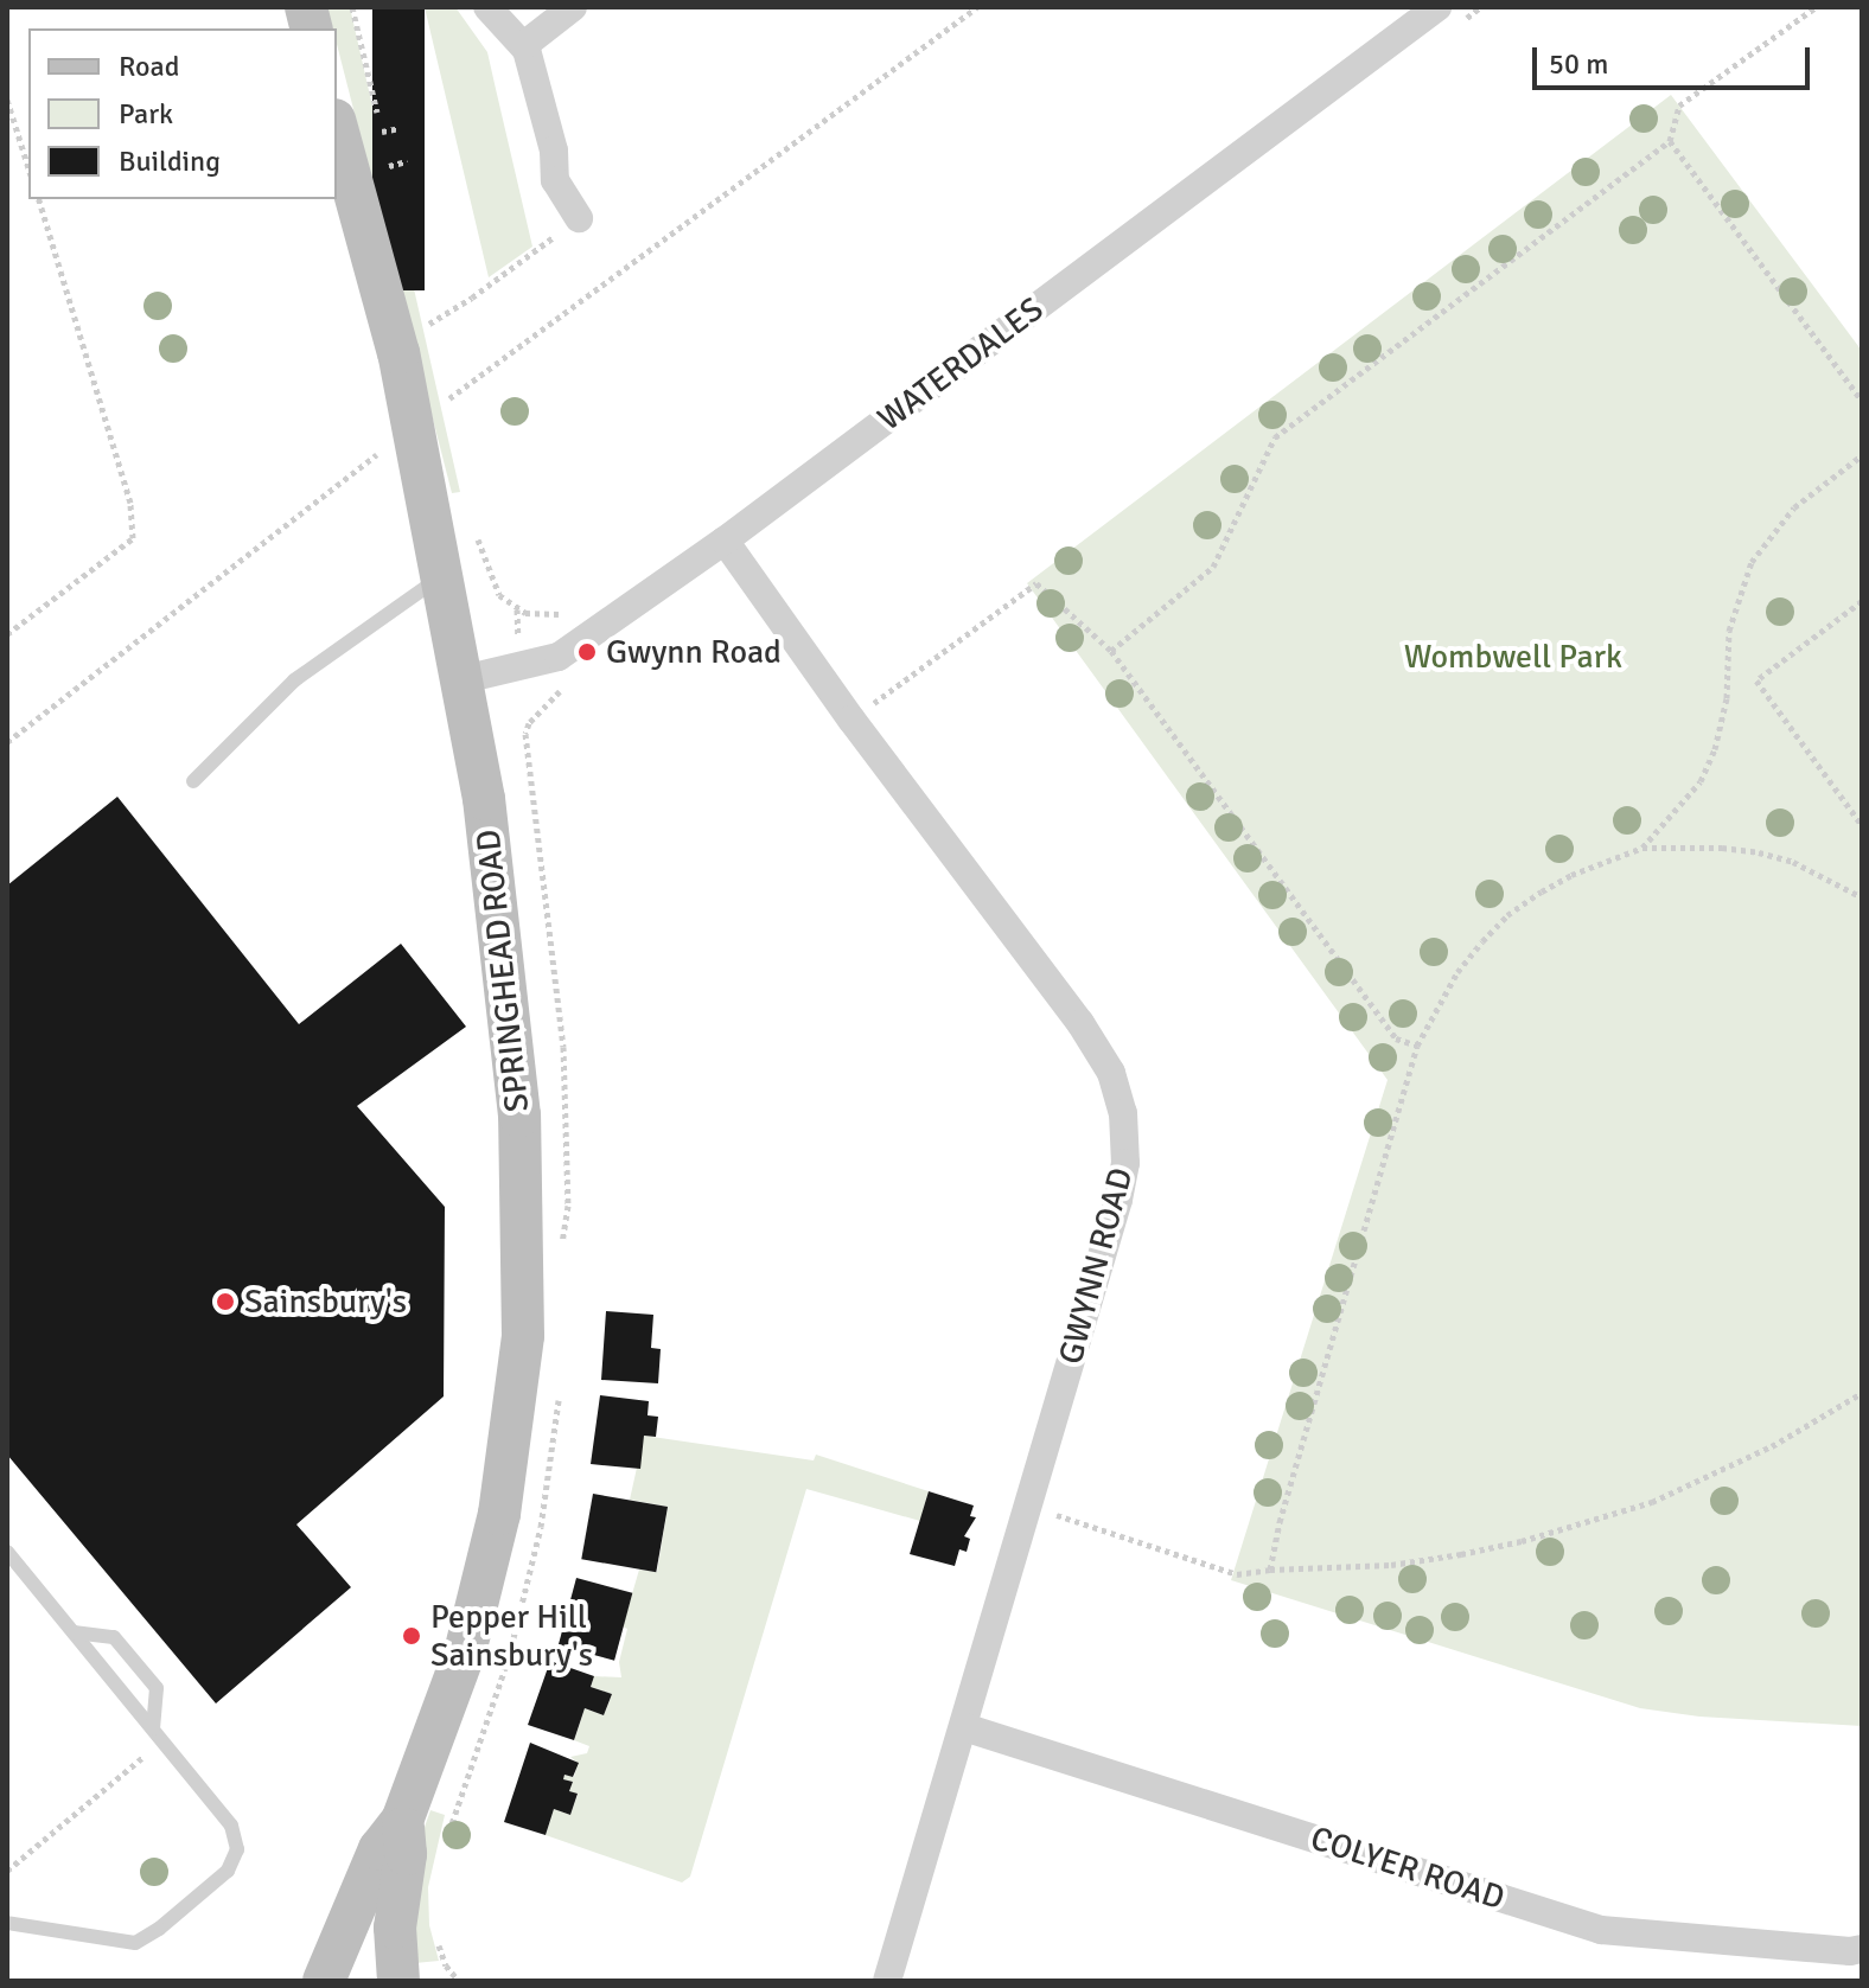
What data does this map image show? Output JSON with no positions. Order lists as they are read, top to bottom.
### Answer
{
  "streets": {
    "main road": ["SPRINGHEAD ROAD"],
    "street": ["WATERDALES", "GWYNN ROAD", "COLYER ROAD"]
  },
  "crossings": [
    ["WATERDALES", "SPRINGHEAD ROAD"],
    ["WATERDALES", "GWYNN ROAD"],
    ["GWYNN ROAD", "COLYER ROAD"]
  ],
  "parks": ["Wombwell Park"],
  "places": ["Gwynn Road", "Sainsbury's", "Pepper Hill Sainsbury's"],
  "legend": ["Road", "Park", "Building"],
  "scale_bar": "50 m"
}
